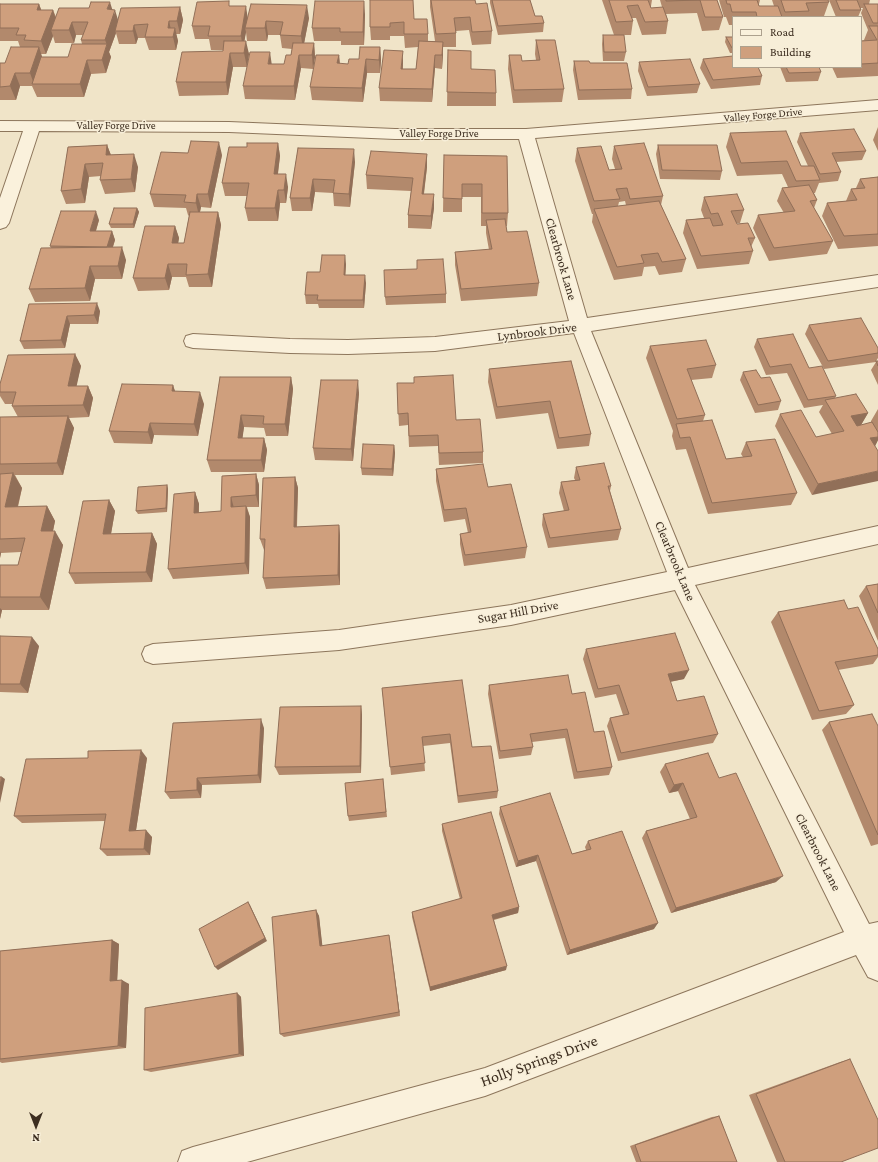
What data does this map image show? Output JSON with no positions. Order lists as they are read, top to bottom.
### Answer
{
  "streets": {
    "street": [
      "Valley Forge Drive",
      "Clearbrook Lane",
      "Lynbrook Drive",
      "Sugar Hill Drive",
      "Holly Springs Drive"
    ]
  },
  "crossings": [
    ["Valley Forge Drive", "Clearbrook Lane"],
    ["Clearbrook Lane", "Lynbrook Drive"],
    ["Clearbrook Lane", "Sugar Hill Drive"],
    ["Clearbrook Lane", "Holly Springs Drive"]
  ],
  "legend": ["Road", "Building"],
  "north": "bottom"
}
